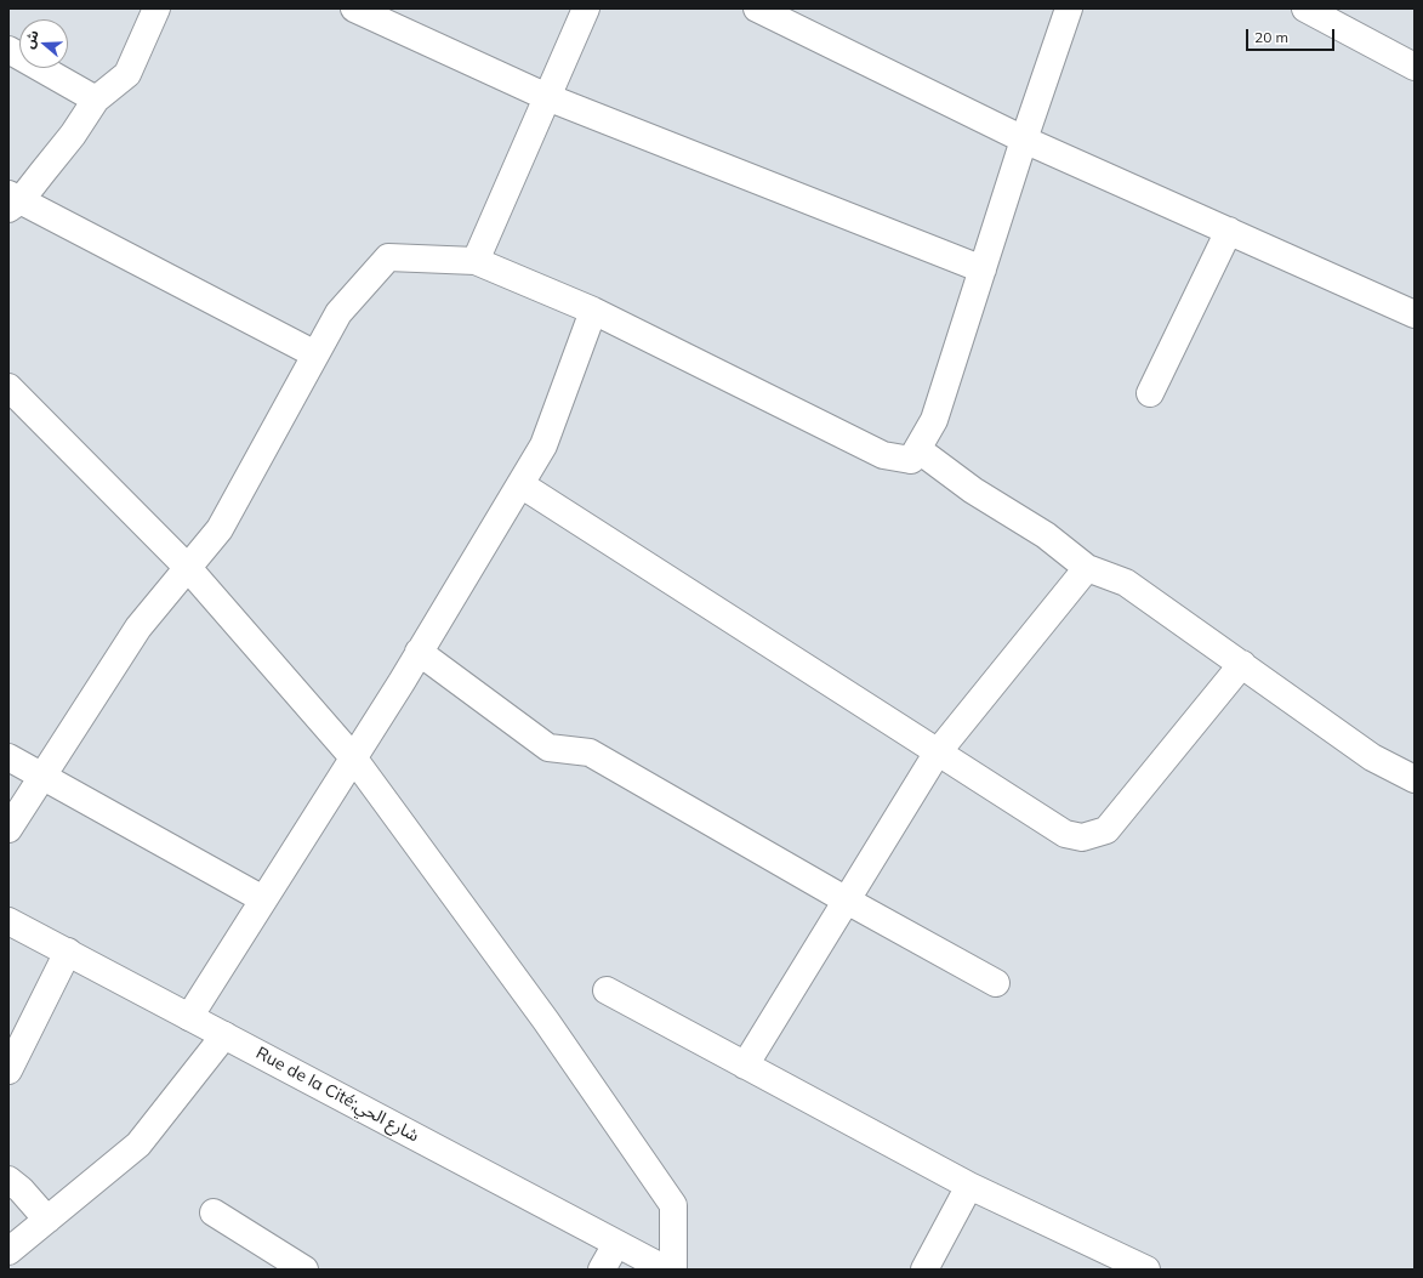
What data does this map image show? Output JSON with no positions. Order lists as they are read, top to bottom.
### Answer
{
  "streets": {
    "street": ["Rue de la Cité;شارع الحي"]
  },
  "scale_bar": "20 m",
  "north": "left"
}
